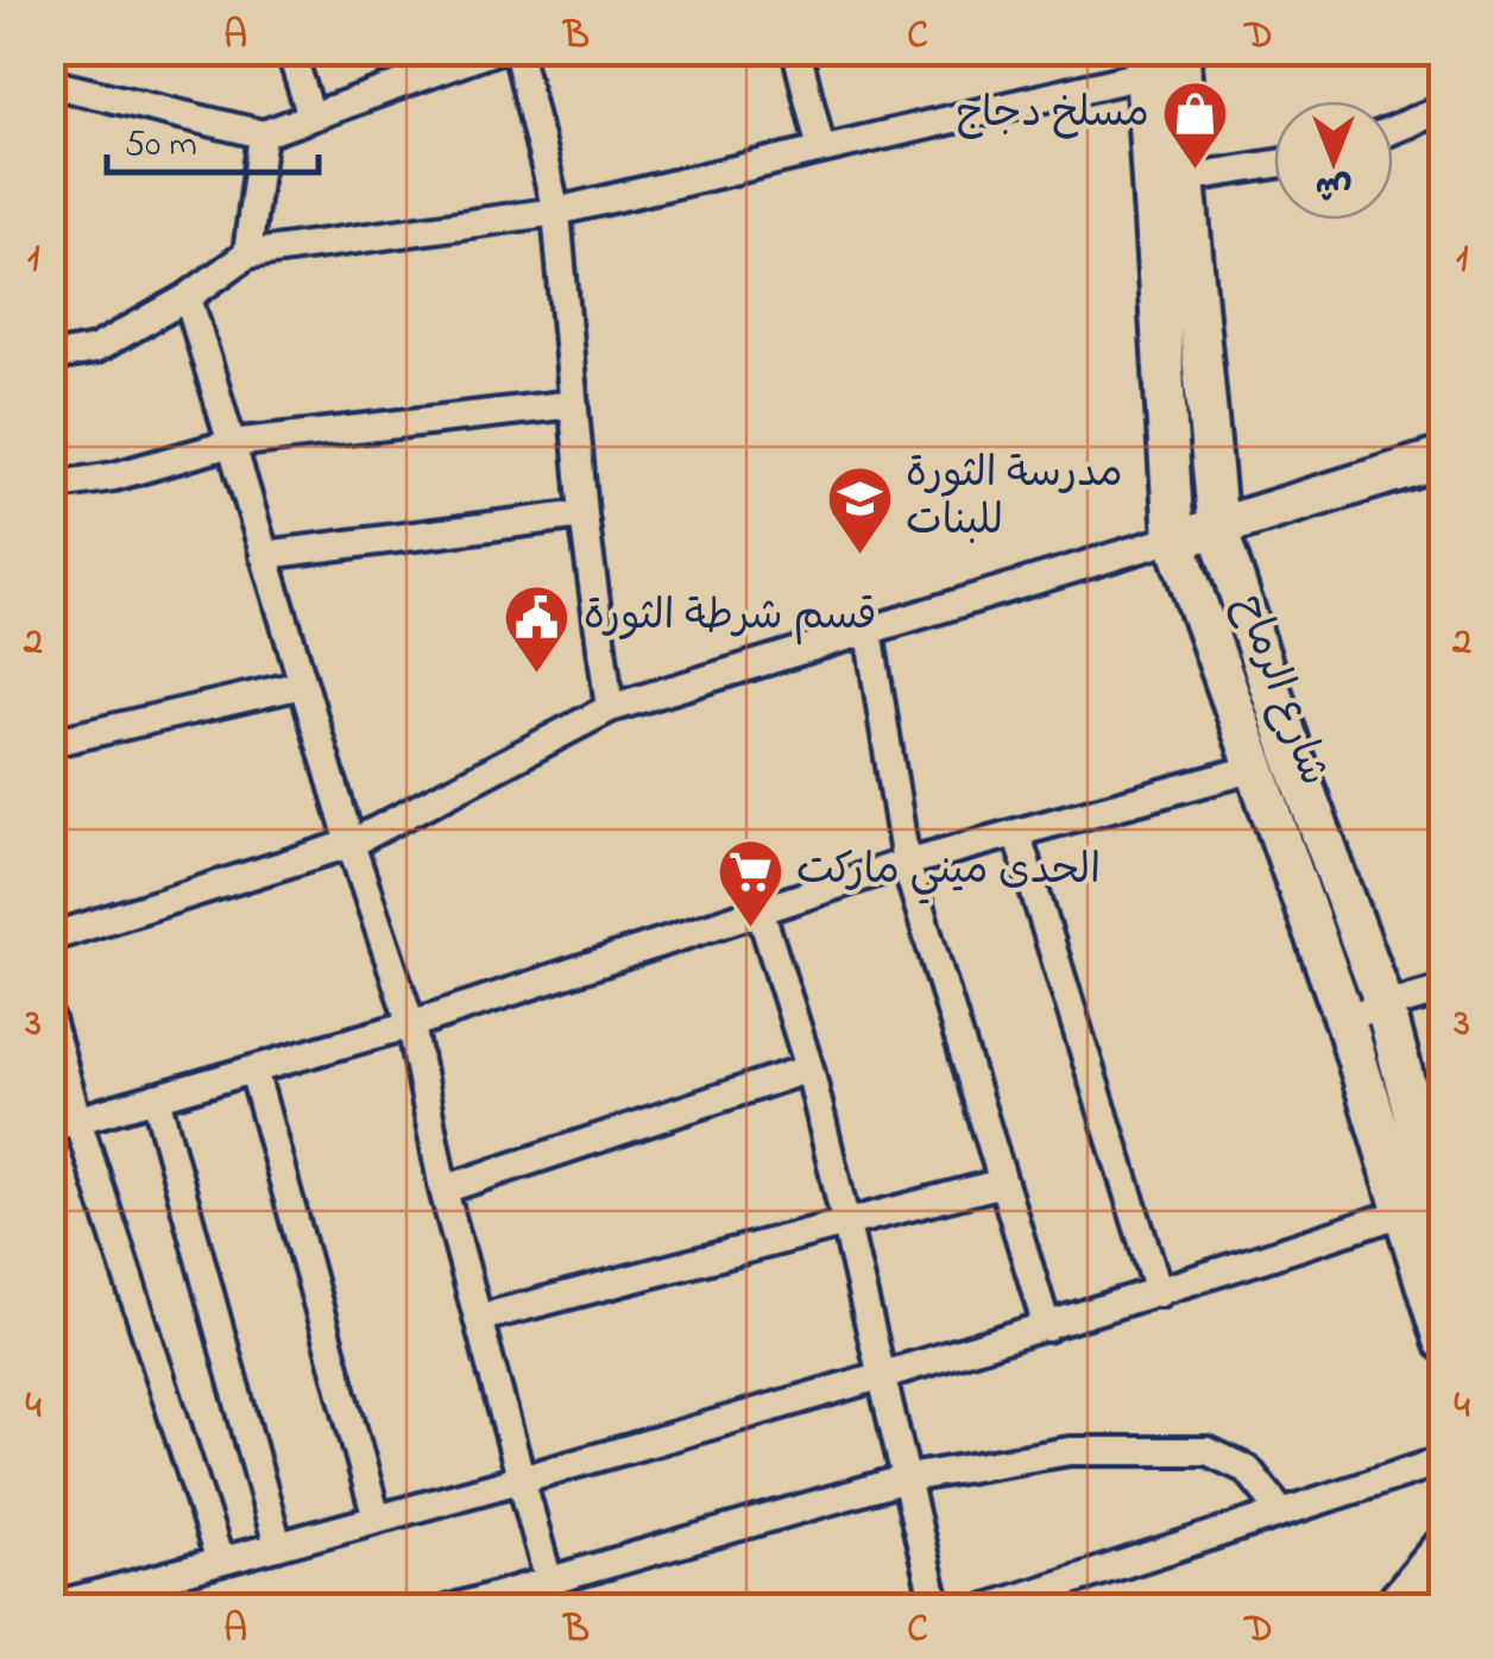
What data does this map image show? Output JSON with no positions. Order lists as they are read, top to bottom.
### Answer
{
  "streets": {
    "street": ["شارع الرماح"]
  },
  "places": {
    "shop": ["مسلخ دجاج"],
    "school or university": ["مدرسة الثورة للبنات"],
    "public building": ["قسم شرطة الثورة"],
    "supermarket": ["الحدى ميني ماركت"]
  },
  "scale_bar": "50 m",
  "north": "bottom",
  "grid": {
    "columns": [
      "A",
      "B",
      "C",
      "D"
    ],
    "rows": [
      "1",
      "2",
      "3",
      "4"
    ]
  }
}
